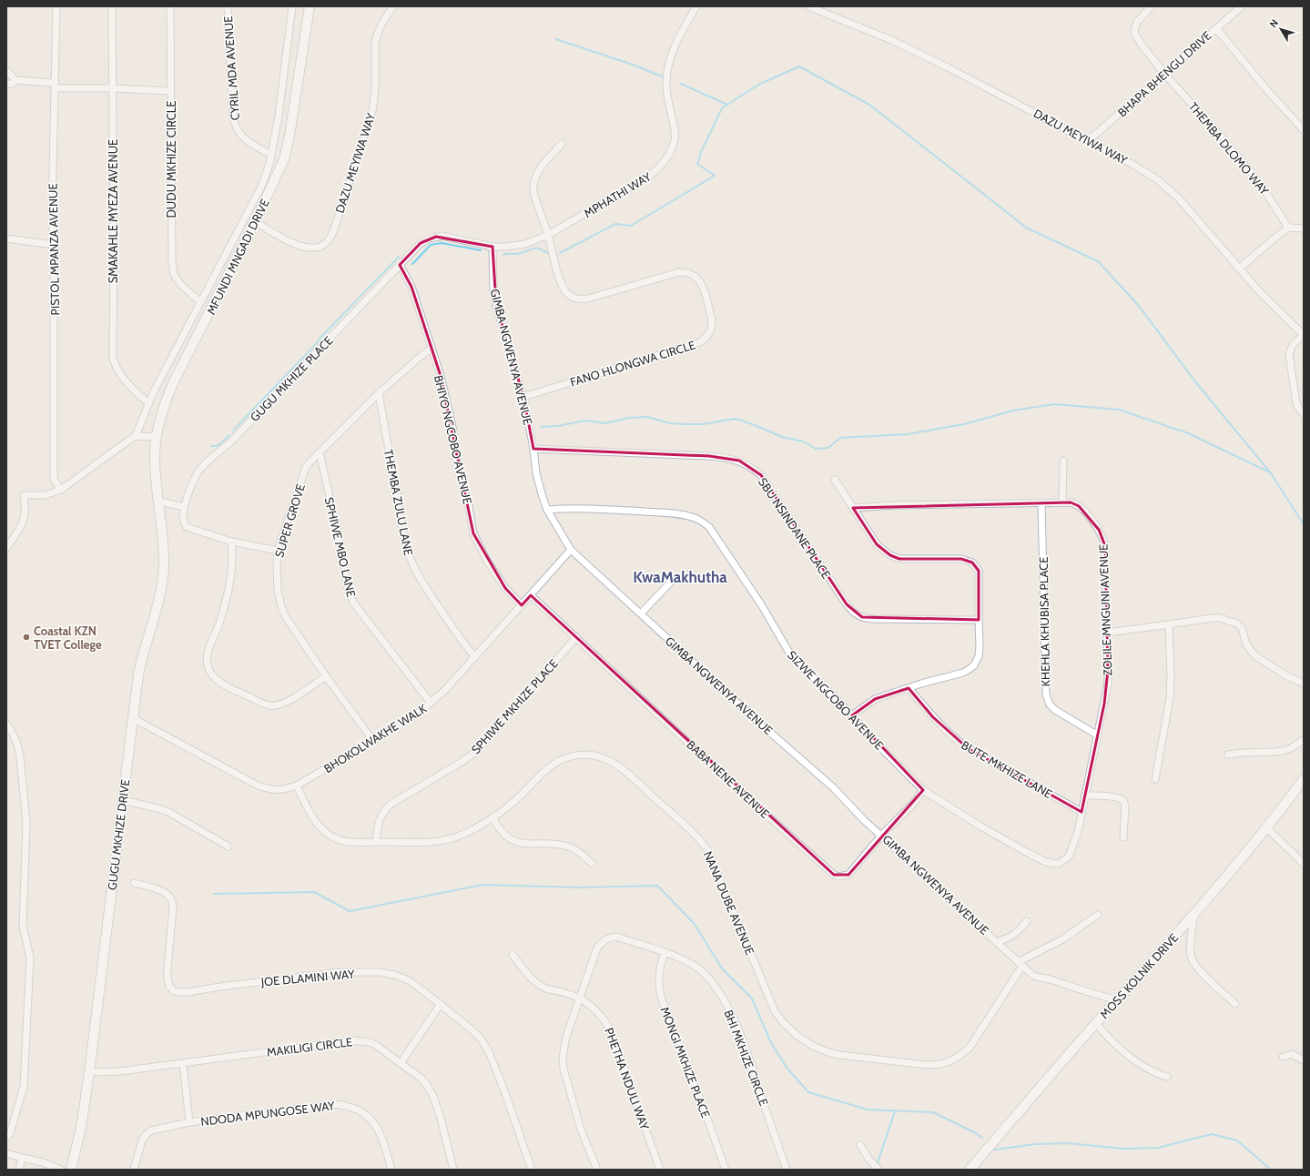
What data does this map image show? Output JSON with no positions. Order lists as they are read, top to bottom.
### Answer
{
  "streets": {
    "street": [
      "CYRIL MDA AVENUE",
      "BHAPA BHENGU DRIVE",
      "DAZU MEYIWA WAY",
      "THEMBA DLOMO WAY",
      "DUDU MKHIZE CIRCLE",
      "MPHATHI WAY",
      "SMAKAHLE MYEZA AVENUE",
      "PISTOL MPANZA AVENUE",
      "MFUNDI MNGADI DRIVE",
      "GIMBA NGWENYA AVENUE",
      "FANO HLONGWA CIRCLE",
      "GUGU MKHIZE PLACE",
      "BHIYO NGCOBO AVENUE",
      "THEMBA ZULU LANE",
      "SUPER GROVE",
      "SBU NSINDANE PLACE",
      "SPHIWE MBO LANE",
      "ZOLILE MNGUNI AVENUE",
      "KHEHLA KHUBISA PLACE",
      "SIZWE NGCOBO AVENUE",
      "SPHIWE MKHIZE PLACE",
      "BHOKOLWAKHE WALK",
      "BUTE MKHIZE LANE",
      "BABA NENE AVENUE",
      "GUGU MKHIZE DRIVE",
      "NANA DUBE AVENUE",
      "MOSS KOLNIK DRIVE",
      "JOE DLAMINI WAY",
      "MAKILIGI CIRCLE",
      "BHI MKHIZE CIRCLE",
      "MONGI MKHIZE PLACE",
      "PHETHA NDULI WAY",
      "NDODA MPUNGOSE WAY"
    ]
  },
  "crossings": [
    ["BHAPA BHENGU DRIVE", "DAZU MEYIWA WAY"],
    ["BHAPA BHENGU DRIVE", "THEMBA DLOMO WAY"],
    ["DAZU MEYIWA WAY", "MFUNDI MNGADI DRIVE"],
    ["MPHATHI WAY", "GIMBA NGWENYA AVENUE"],
    ["MPHATHI WAY", "FANO HLONGWA CIRCLE"],
    ["MPHATHI WAY", "GUGU MKHIZE PLACE"],
    ["MFUNDI MNGADI DRIVE", "GUGU MKHIZE DRIVE"],
    ["GIMBA NGWENYA AVENUE", "FANO HLONGWA CIRCLE"],
    ["GIMBA NGWENYA AVENUE", "SBU NSINDANE PLACE"],
    ["GIMBA NGWENYA AVENUE", "SIZWE NGCOBO AVENUE"],
    ["GIMBA NGWENYA AVENUE", "BHOKOLWAKHE WALK"],
    ["GIMBA NGWENYA AVENUE", "BABA NENE AVENUE"],
    ["GIMBA NGWENYA AVENUE", "NANA DUBE AVENUE"],
    ["GIMBA NGWENYA AVENUE", "MOSS KOLNIK DRIVE"],
    ["GUGU MKHIZE PLACE", "BHIYO NGCOBO AVENUE"],
    ["BHIYO NGCOBO AVENUE", "SUPER GROVE"],
    ["BHIYO NGCOBO AVENUE", "BHOKOLWAKHE WALK"],
    ["THEMBA ZULU LANE", "SUPER GROVE"],
    ["THEMBA ZULU LANE", "BHOKOLWAKHE WALK"],
    ["SUPER GROVE", "SPHIWE MBO LANE"],
    ["SUPER GROVE", "BHOKOLWAKHE WALK"],
    ["SPHIWE MBO LANE", "BHOKOLWAKHE WALK"],
    ["ZOLILE MNGUNI AVENUE", "KHEHLA KHUBISA PLACE"],
    ["ZOLILE MNGUNI AVENUE", "SIZWE NGCOBO AVENUE"],
    ["ZOLILE MNGUNI AVENUE", "BUTE MKHIZE LANE"],
    ["SIZWE NGCOBO AVENUE", "BABA NENE AVENUE"],
    ["SPHIWE MKHIZE PLACE", "BABA NENE AVENUE"],
    ["SPHIWE MKHIZE PLACE", "NANA DUBE AVENUE"],
    ["BHOKOLWAKHE WALK", "BABA NENE AVENUE"],
    ["BHOKOLWAKHE WALK", "GUGU MKHIZE DRIVE"],
    ["BHOKOLWAKHE WALK", "NANA DUBE AVENUE"],
    ["GUGU MKHIZE DRIVE", "MAKILIGI CIRCLE"],
    ["BHI MKHIZE CIRCLE", "MONGI MKHIZE PLACE"],
    ["BHI MKHIZE CIRCLE", "PHETHA NDULI WAY"]
  ],
  "districts": ["KwaMakhutha"],
  "places": ["Coastal KZN TVET College"],
  "north": "top left"
}
